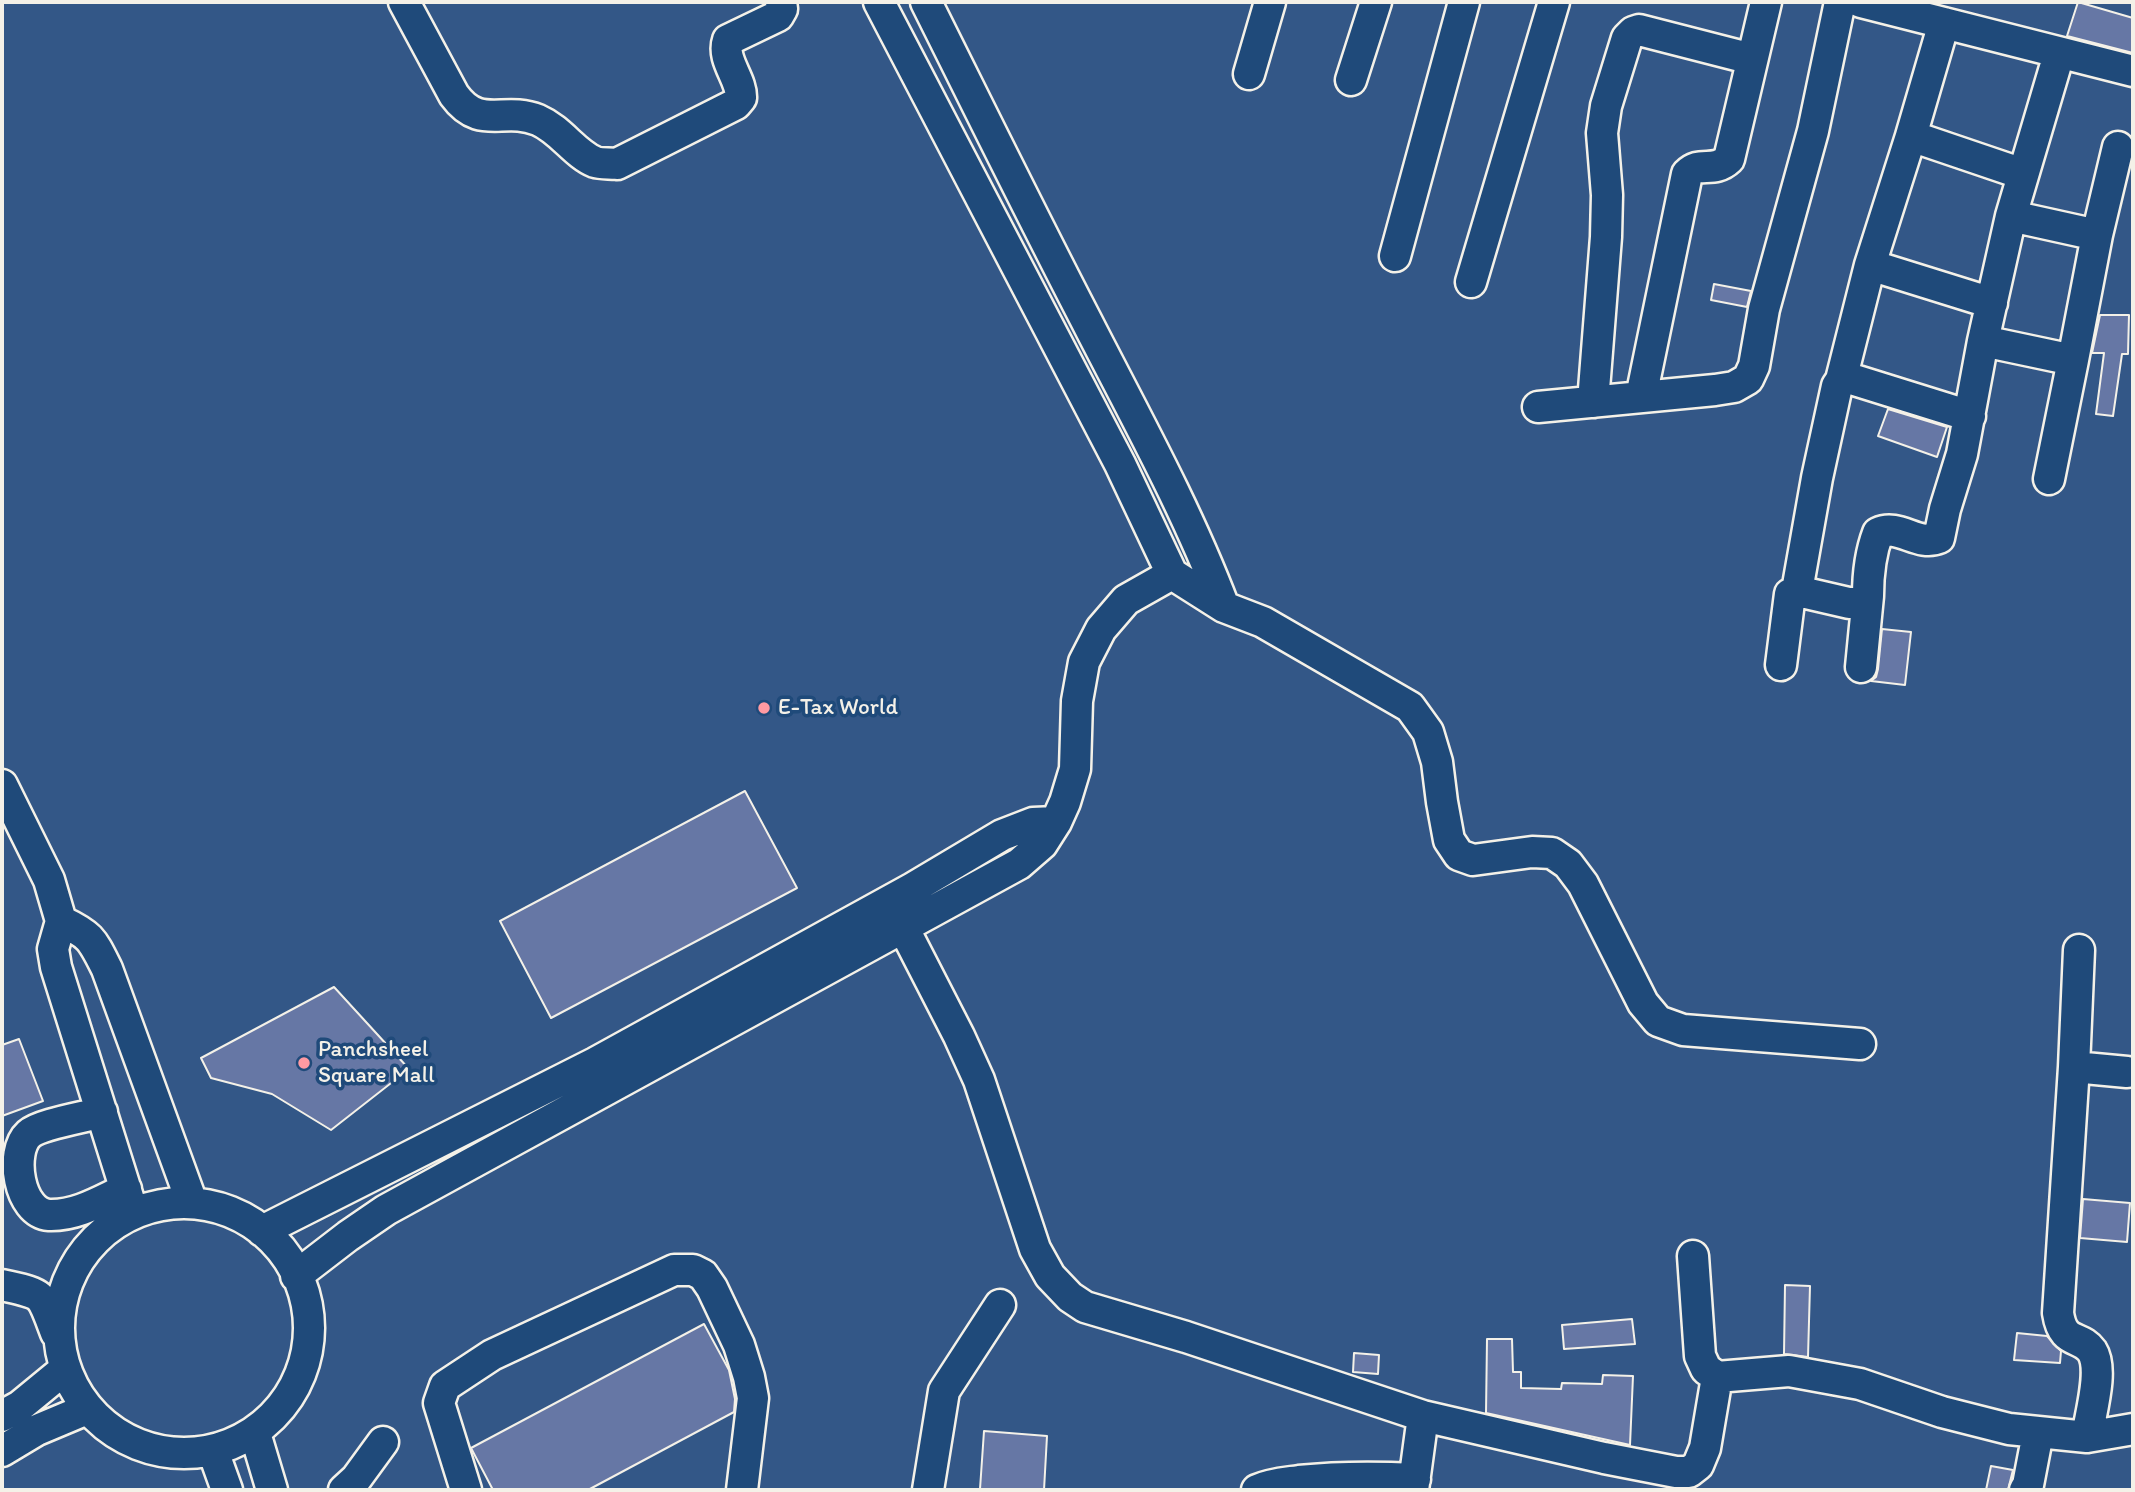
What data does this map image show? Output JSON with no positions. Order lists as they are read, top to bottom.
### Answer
{
  "places": ["E-Tax World", "Panchsheel Square Mall"]
}
